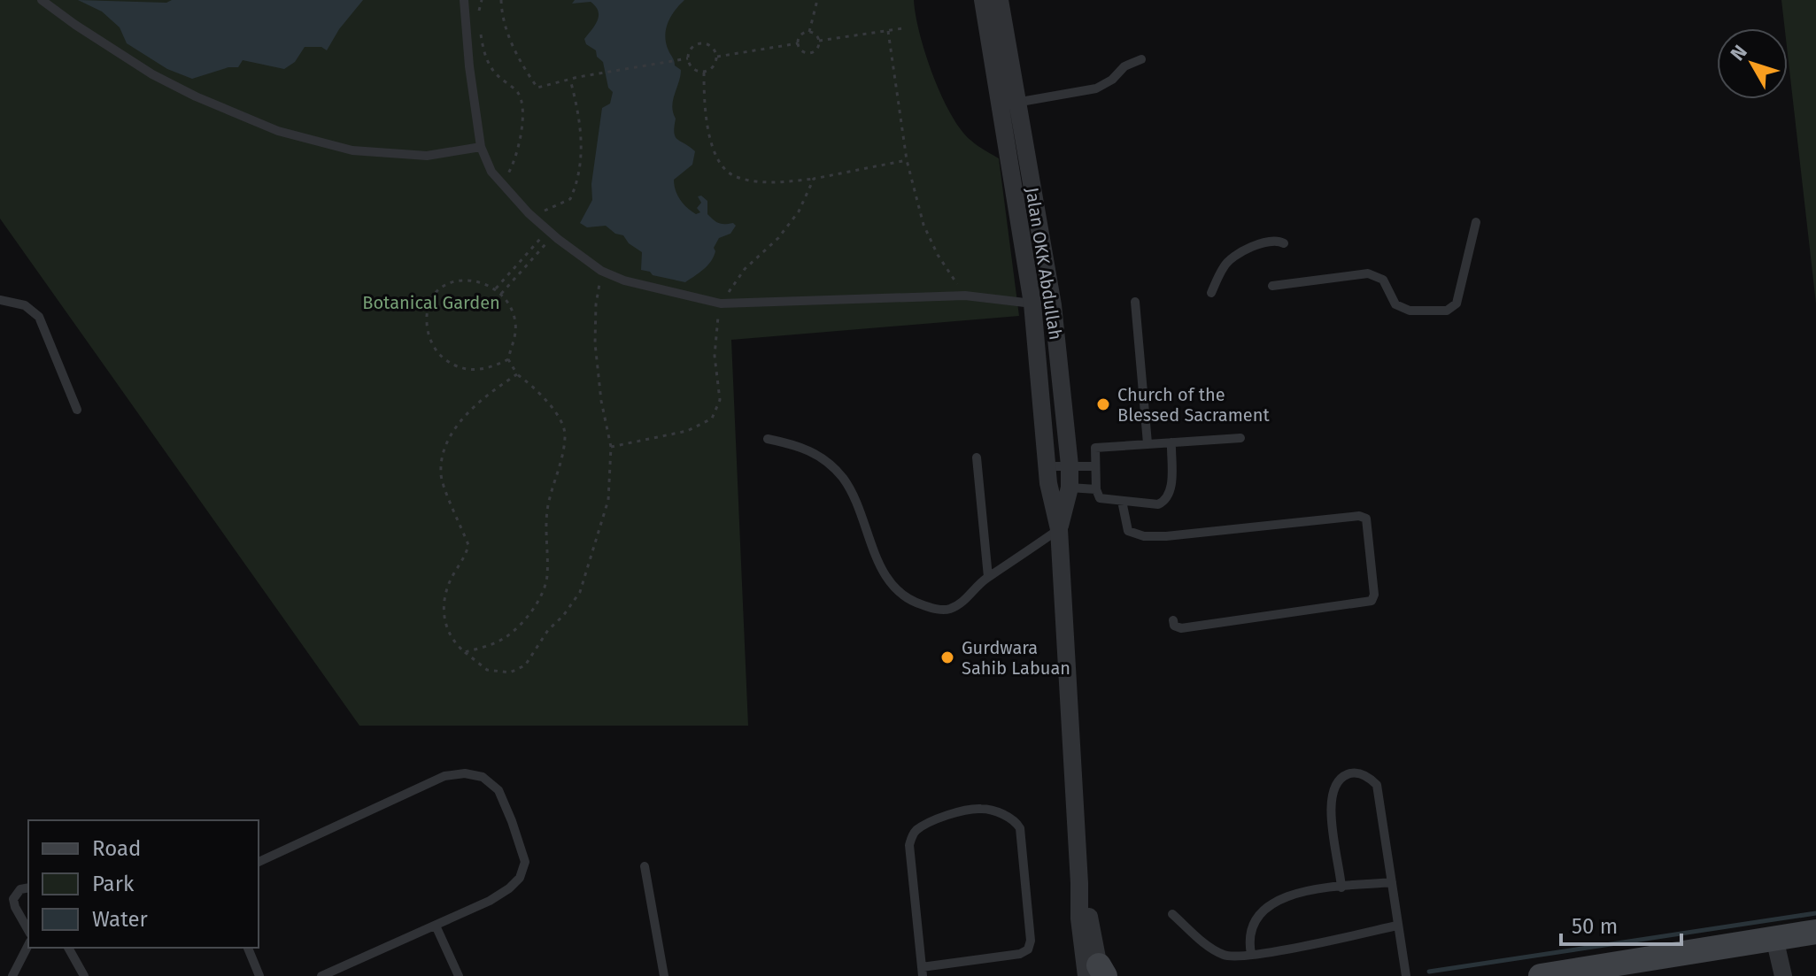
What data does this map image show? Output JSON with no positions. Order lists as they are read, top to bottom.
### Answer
{
  "streets": {
    "street": ["Jalan OKK Abdullah"]
  },
  "parks": ["Botanical Garden"],
  "places": ["Church of the Blessed Sacrament", "Gurdwara Sahib Labuan"],
  "legend": ["Road", "Park", "Water"],
  "scale_bar": "50 m",
  "north": "top left"
}
